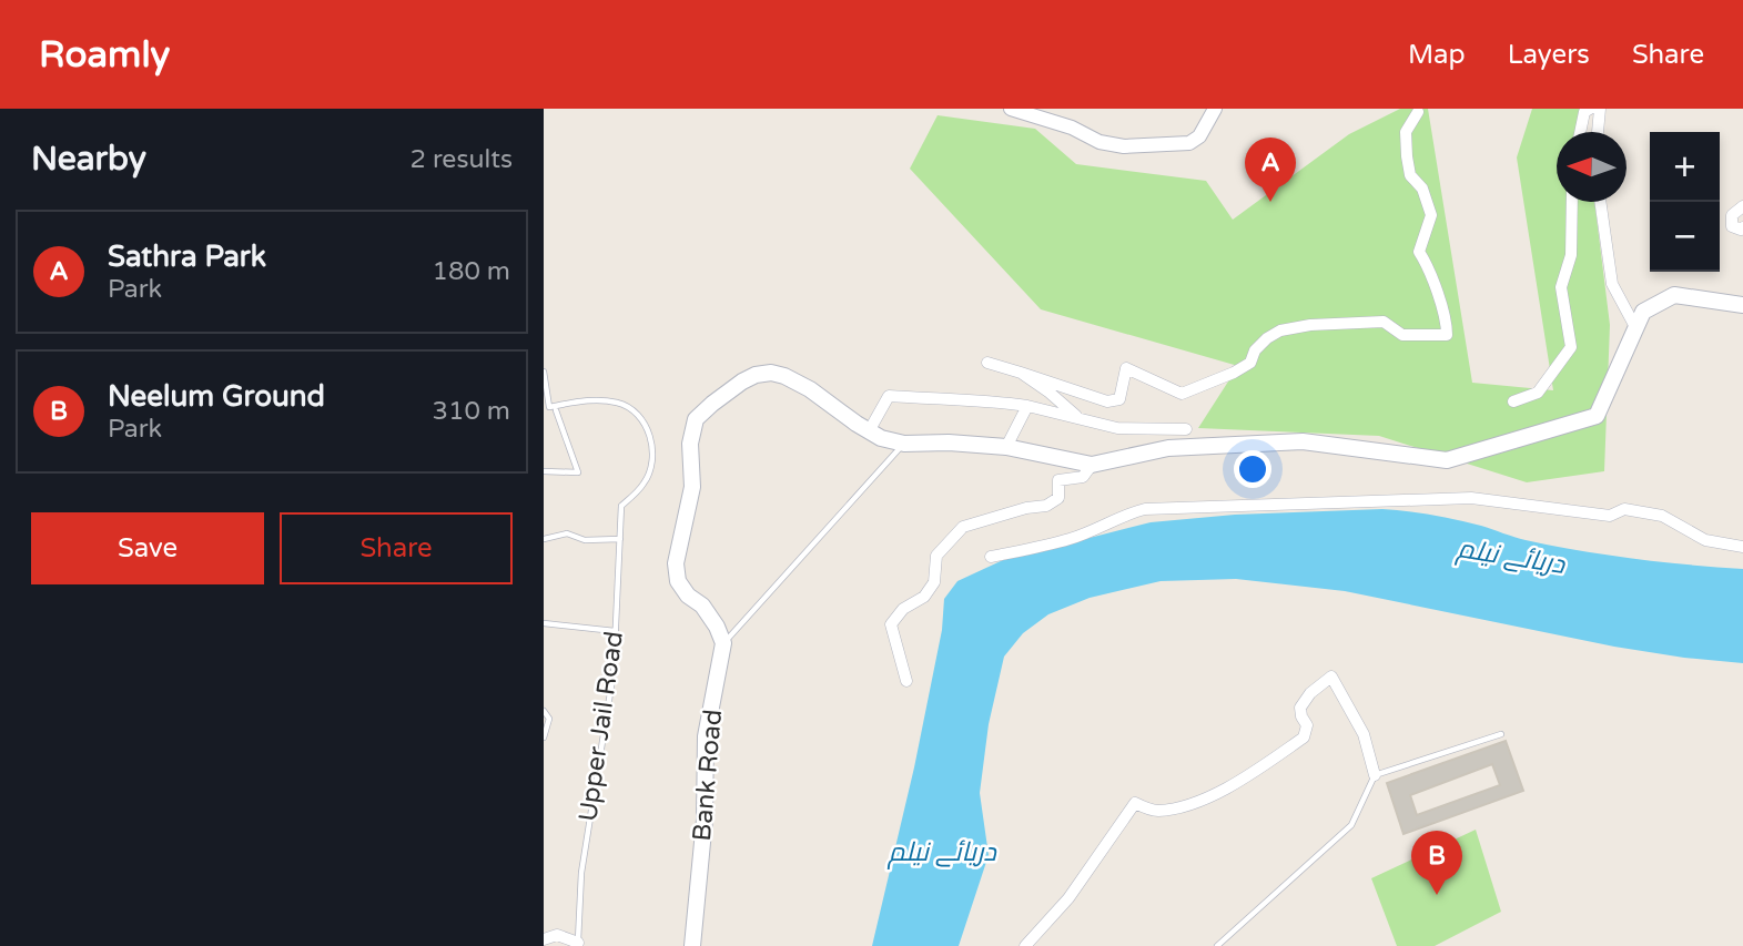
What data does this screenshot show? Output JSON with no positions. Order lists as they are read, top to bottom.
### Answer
{
  "streets": {
    "main road": ["Bank Road"],
    "lane": ["Upper Jail Road"]
  },
  "water": ["دریائے نیلم"],
  "north": "left",
  "page": {
    "header": "Roamly",
    "nav": ["Map", "Layers", "Share"],
    "heading": ["Nearby", "2 results"],
    "map_buttons": ["+", "−"],
    "pins": ["A", "B"],
    "list": [
      {
        "mark": "A",
        "name": "Sathra Park",
        "note": "Park",
        "value": "180 m"
      },
      {
        "mark": "B",
        "name": "Neelum Ground",
        "note": "Park",
        "value": "310 m"
      }
    ],
    "buttons": ["Save", "Share"]
  }
}
